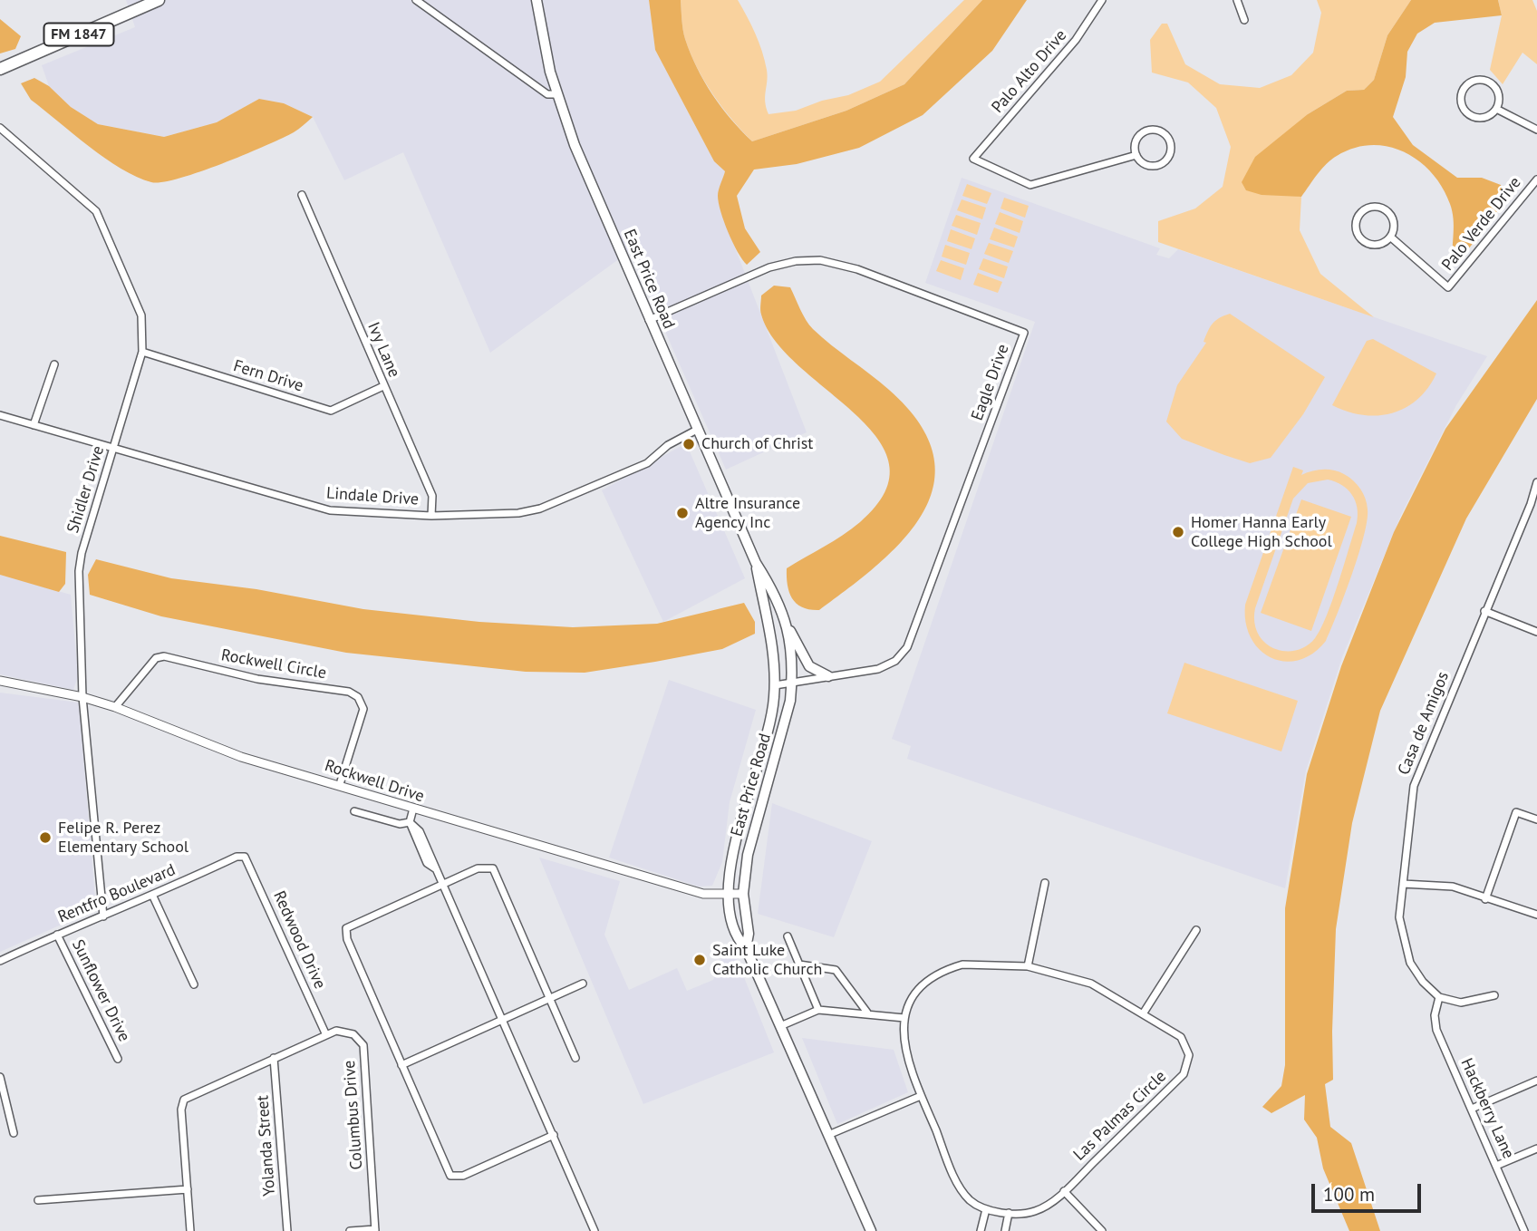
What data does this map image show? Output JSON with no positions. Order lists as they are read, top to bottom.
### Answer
{
  "streets": {
    "main road": ["FM 1847", "East Price Road"],
    "street": [
      "Palo Alto Drive",
      "Palo Verde Drive",
      "Ivy Lane",
      "Fern Drive",
      "Eagle Drive",
      "Shidler Drive",
      "Lindale Drive",
      "Rockwell Circle",
      "Casa de Amigos",
      "Rockwell Drive",
      "Rentfro Boulevard",
      "Redwood Drive",
      "Sunflower Drive",
      "Hackberry Lane",
      "Columbus Drive",
      "Las Palmas Circle",
      "Yolanda Street"
    ]
  },
  "crossings": [
    ["East Price Road", "Eagle Drive"],
    ["East Price Road", "Lindale Drive"],
    ["East Price Road", "Rockwell Drive"],
    ["Ivy Lane", "Fern Drive"],
    ["Ivy Lane", "Lindale Drive"],
    ["Fern Drive", "Shidler Drive"],
    ["Shidler Drive", "Lindale Drive"],
    ["Shidler Drive", "Rockwell Drive"],
    ["Shidler Drive", "Rentfro Boulevard"],
    ["Rockwell Circle", "Rockwell Drive"],
    ["Casa de Amigos", "Hackberry Lane"],
    ["Rentfro Boulevard", "Redwood Drive"],
    ["Rentfro Boulevard", "Sunflower Drive"],
    ["Redwood Drive", "Columbus Drive"],
    ["Columbus Drive", "Yolanda Street"]
  ],
  "places": [
    "Church of Christ",
    "Altre Insurance Agency Inc",
    "Homer Hanna Early College High School",
    "Felipe R. Perez Elementary School",
    "Saint Luke Catholic Church"
  ],
  "scale_bar": "100 m"
}
